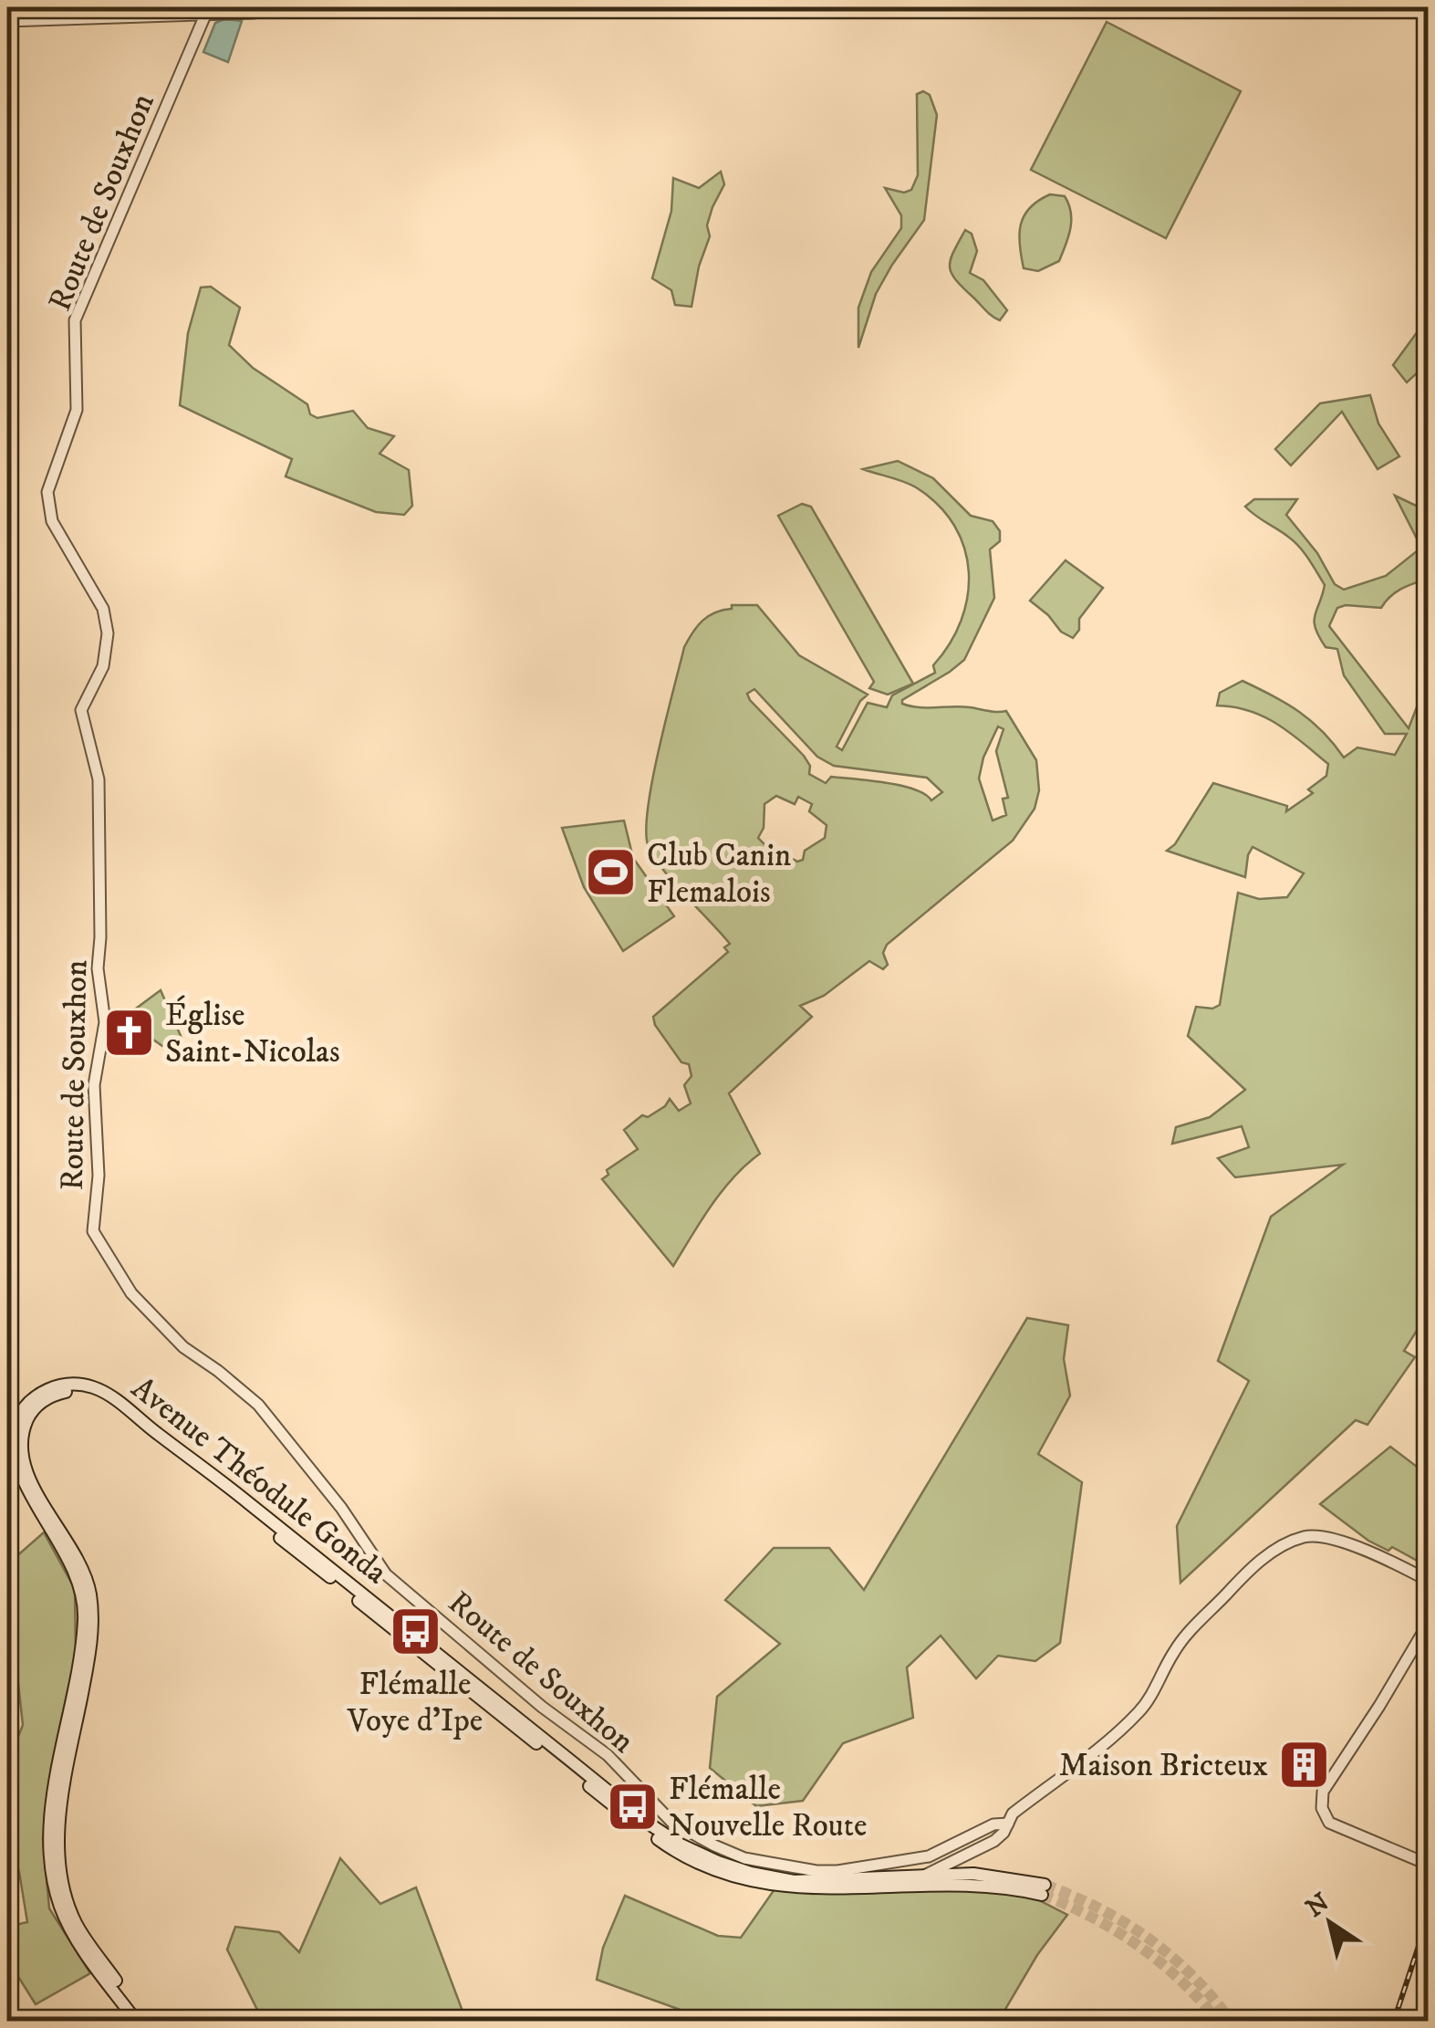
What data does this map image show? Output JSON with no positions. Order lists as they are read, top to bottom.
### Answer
{
  "streets": {
    "main road": ["Avenue Théodule Gonda"],
    "street": ["Route de Souxhon"]
  },
  "places": {
    "sports": ["Club Canin Flemalois"],
    "church": ["Église Saint-Nicolas"],
    "bus stop": ["Flémalle Voye d'Ipe", "Flémalle Nouvelle Route"],
    "building": ["Maison Bricteux"]
  },
  "north": "top left"
}
